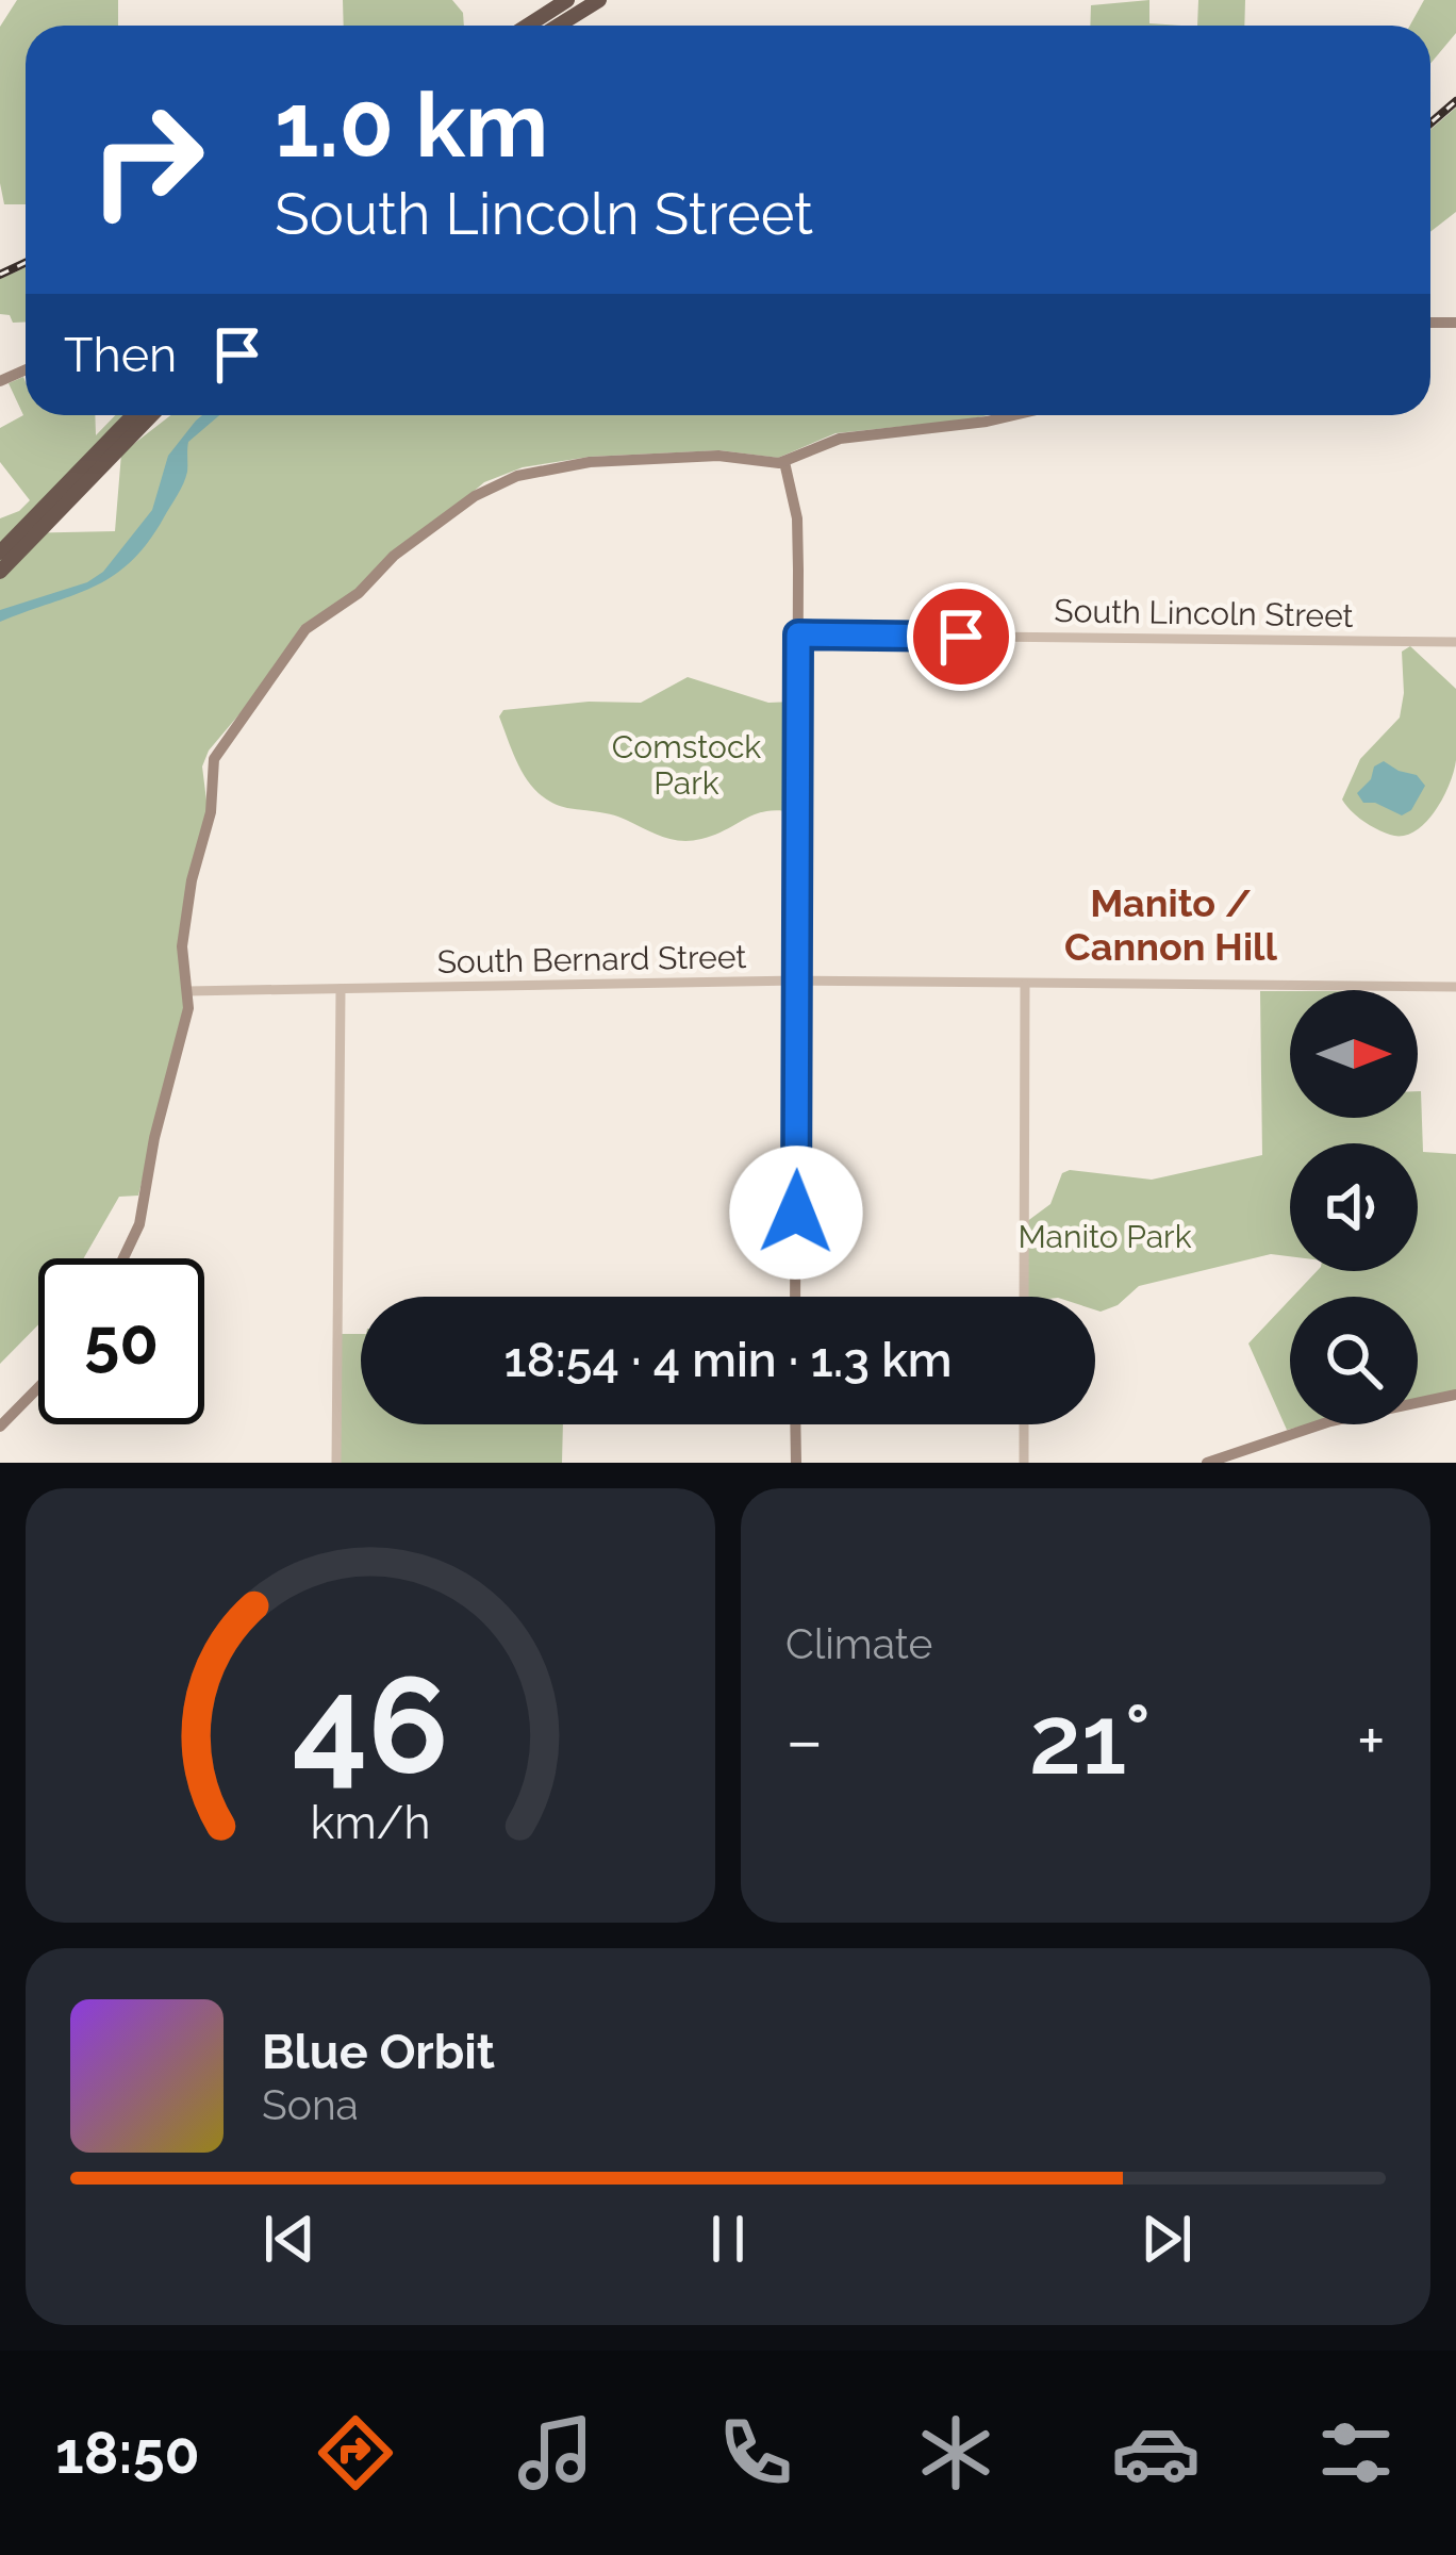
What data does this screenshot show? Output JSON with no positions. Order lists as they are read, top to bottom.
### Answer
{
  "streets": {
    "street": ["South Lincoln Street", "South Bernard Street"]
  },
  "districts": ["Manito / Cannon Hill"],
  "parks": ["Comstock Park", "Manito Park"],
  "north": "right",
  "page": {
    "turn": ["1.0 km", "South Lincoln Street"],
    "then": "Then",
    "limit": "50",
    "trip": "18:54 · 4 min · 1.3 km",
    "tile": "Climate",
    "heat": ["−", "21°", "+"],
    "song": ["Blue Orbit", "Sona"],
    "tabs": "18:50",
    "gauge": ["46", "km/h"]
  }
}
